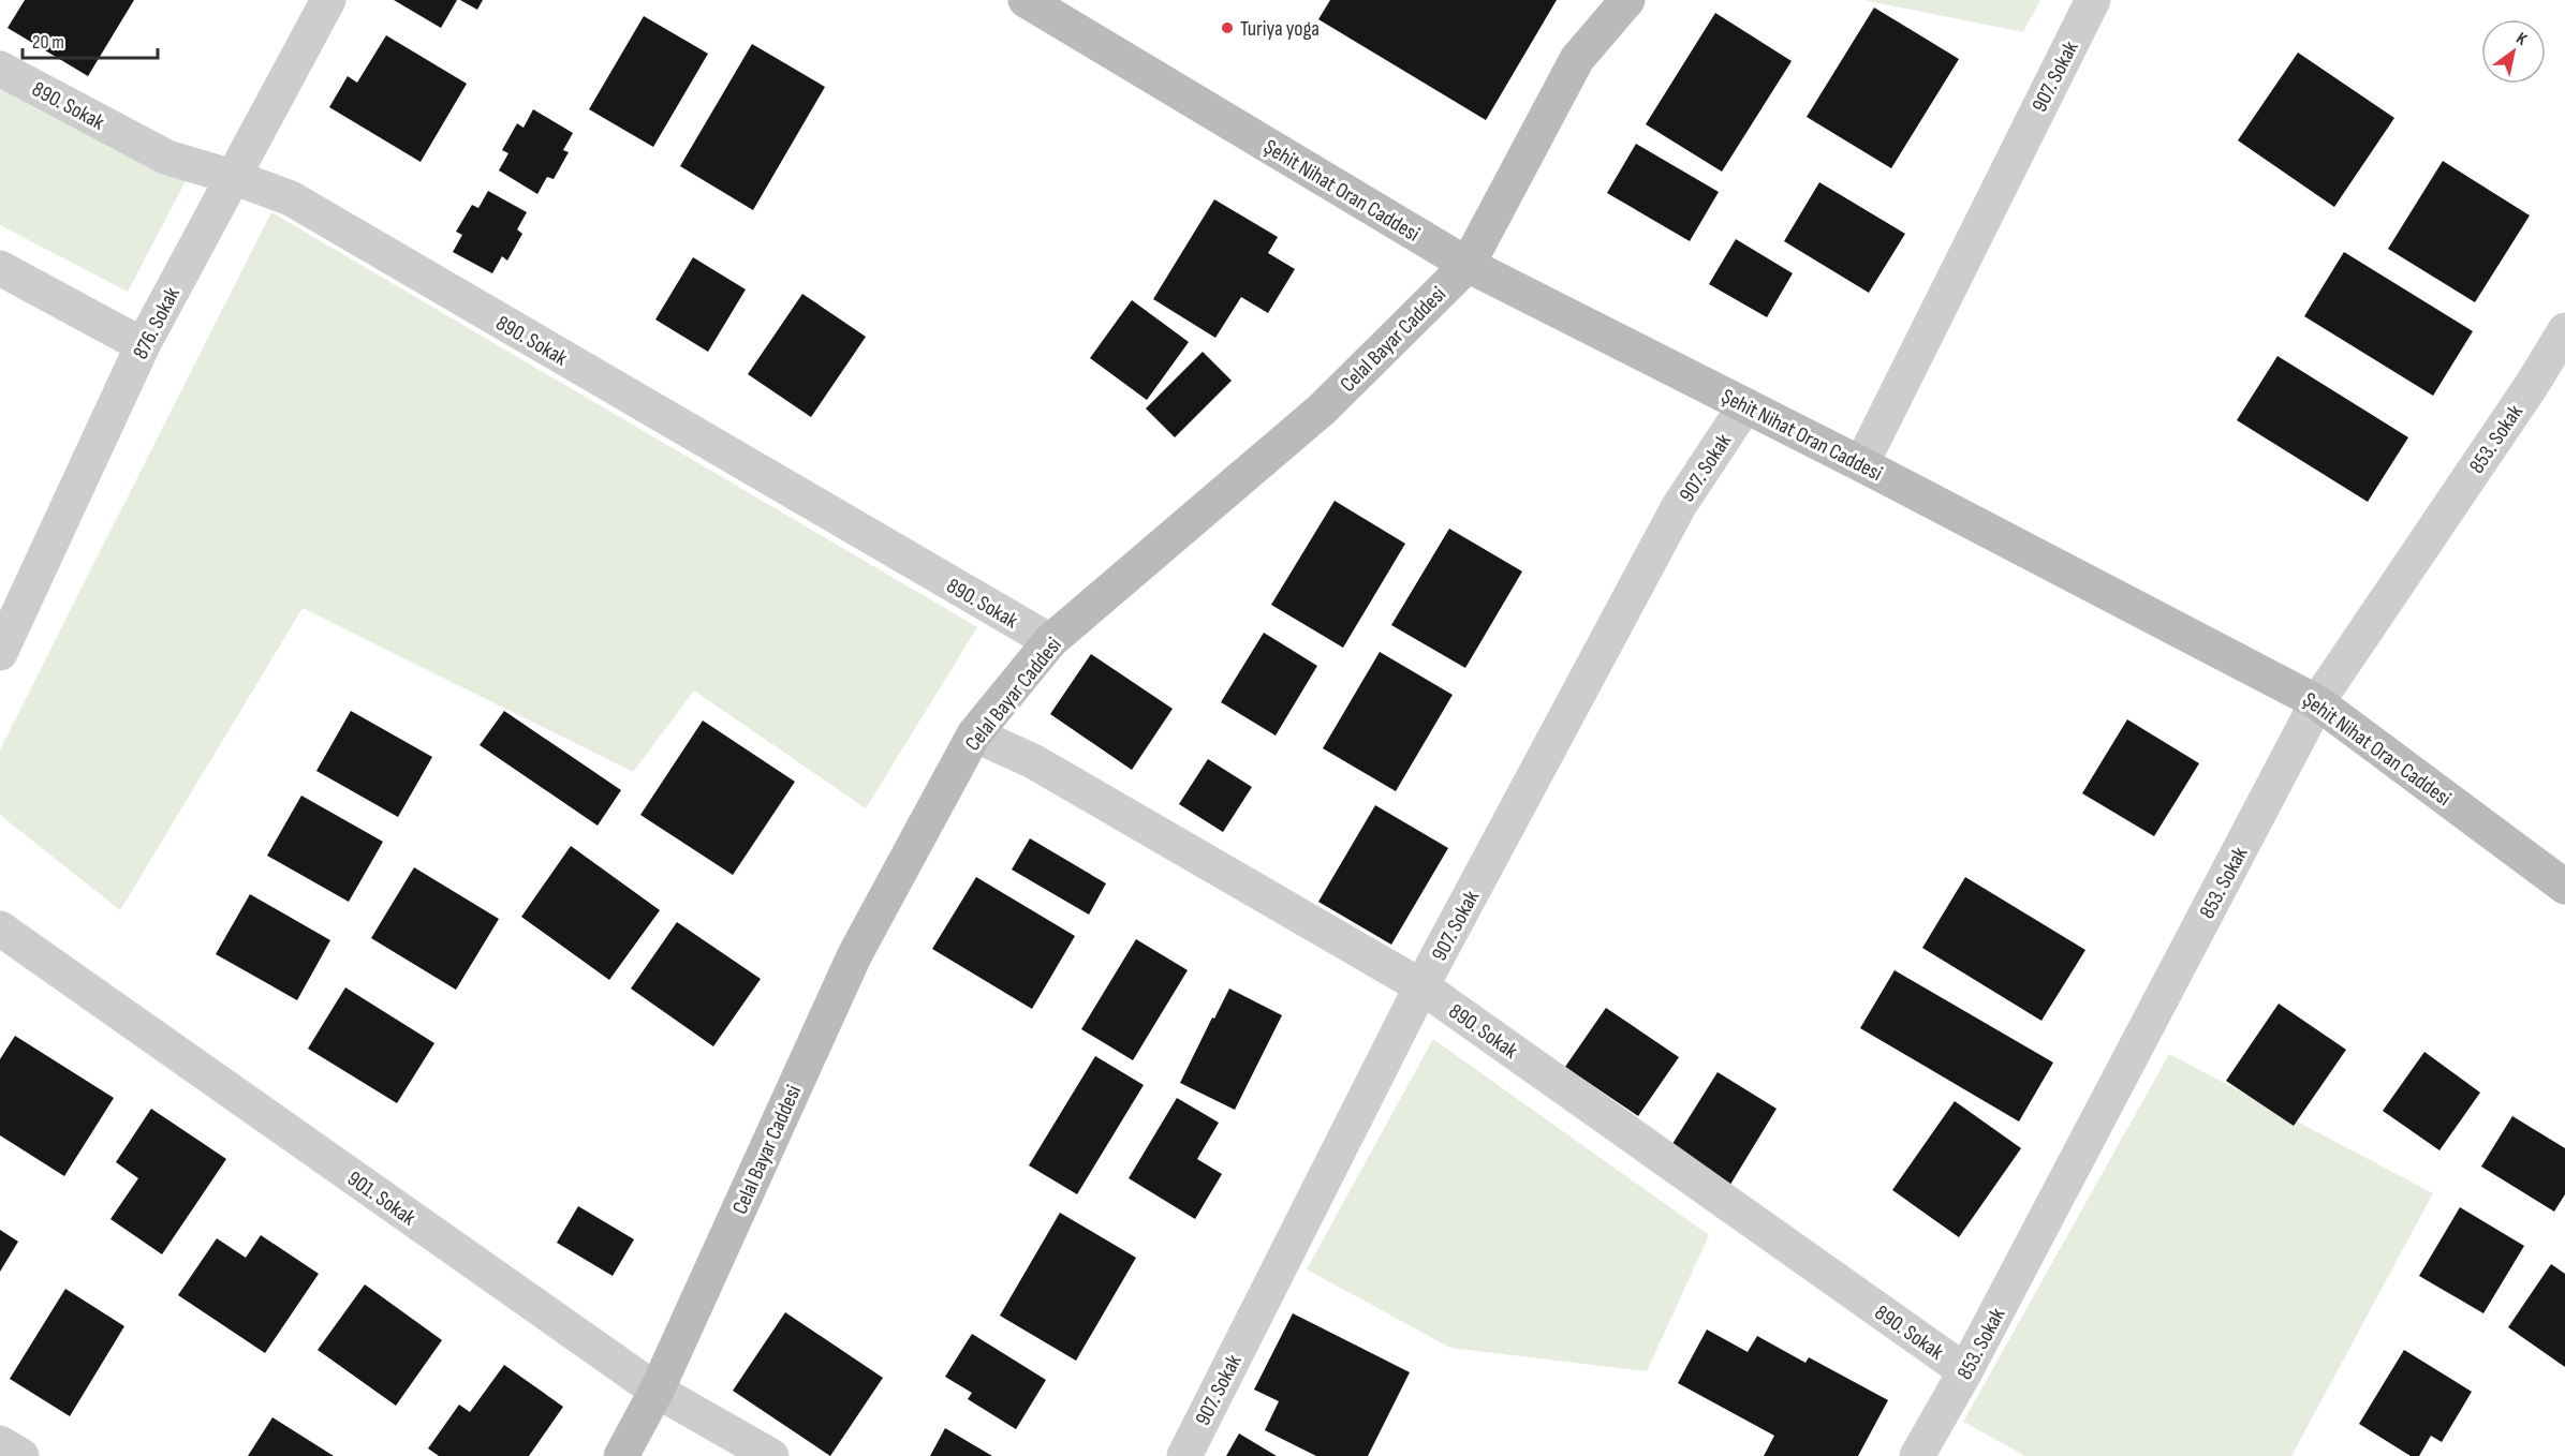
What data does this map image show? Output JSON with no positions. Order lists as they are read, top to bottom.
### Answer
{
  "streets": {
    "street": [
      "907. Sokak",
      "890. Sokak",
      "Şehit Nihat Oran Caddesi",
      "876. Sokak",
      "Celal Bayar Caddesi",
      "853. Sokak",
      "901. Sokak"
    ]
  },
  "crossings": [
    ["907. Sokak", "890. Sokak"],
    ["907. Sokak", "Şehit Nihat Oran Caddesi"],
    ["890. Sokak", "876. Sokak"],
    ["890. Sokak", "Celal Bayar Caddesi"],
    ["890. Sokak", "853. Sokak"],
    ["Şehit Nihat Oran Caddesi", "Celal Bayar Caddesi"],
    ["Şehit Nihat Oran Caddesi", "853. Sokak"],
    ["Celal Bayar Caddesi", "901. Sokak"]
  ],
  "places": ["Turiya yoga"],
  "scale_bar": "20 m",
  "north": "top right"
}
